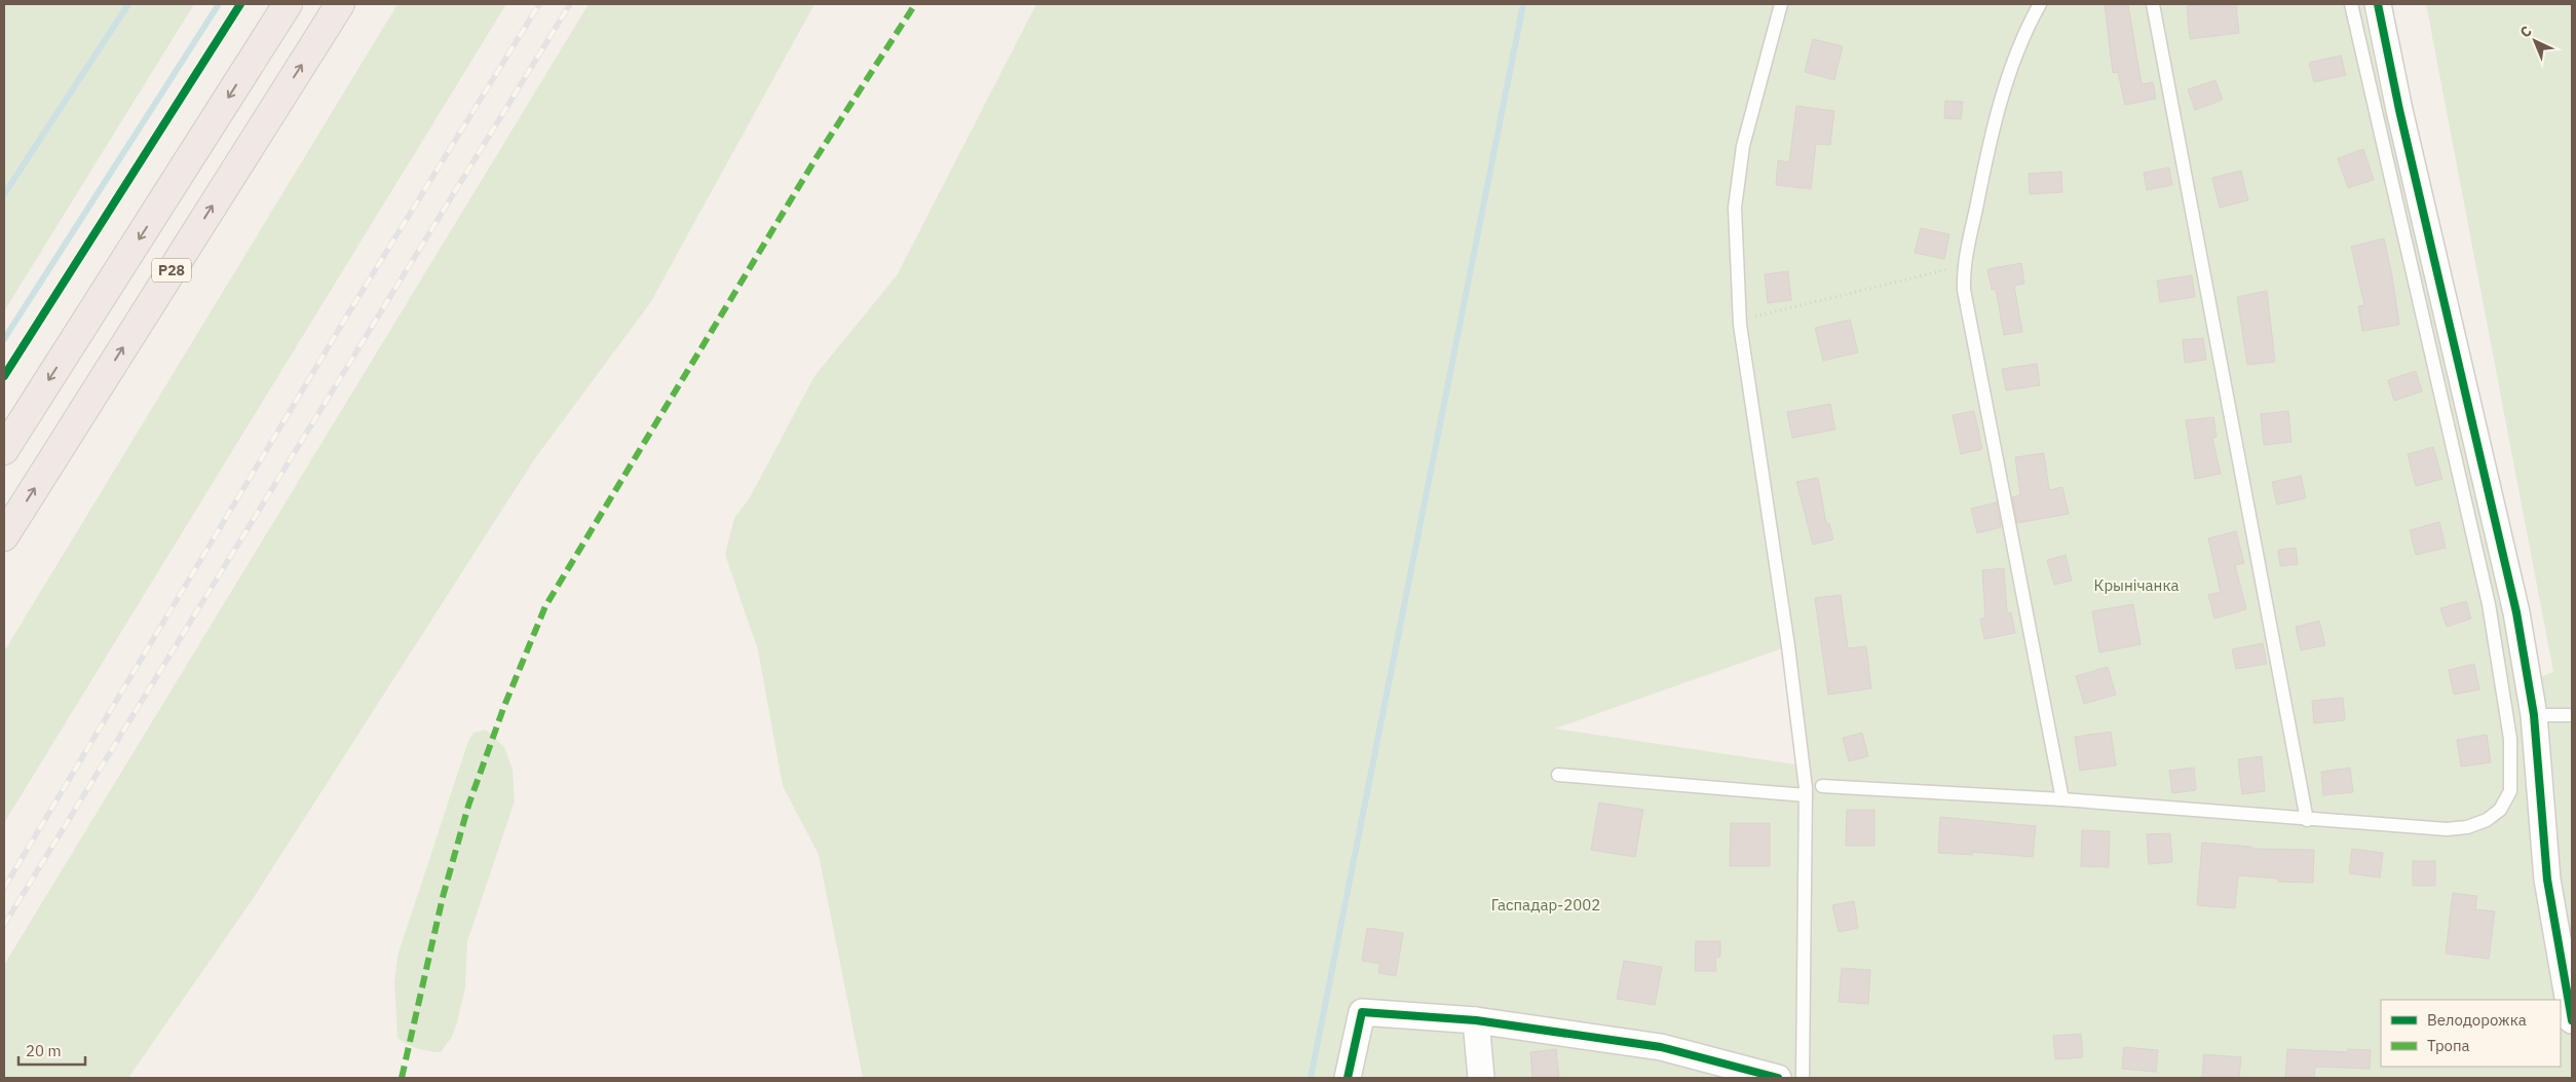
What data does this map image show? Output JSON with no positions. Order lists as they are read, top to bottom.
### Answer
{
  "streets": {
    "highway": ["Р28"]
  },
  "parks": ["Крынічанка", "Гаспадар-2002"],
  "legend": ["Велодорожка", "Тропа"],
  "scale_bar": "20 m",
  "north": "top left"
}
